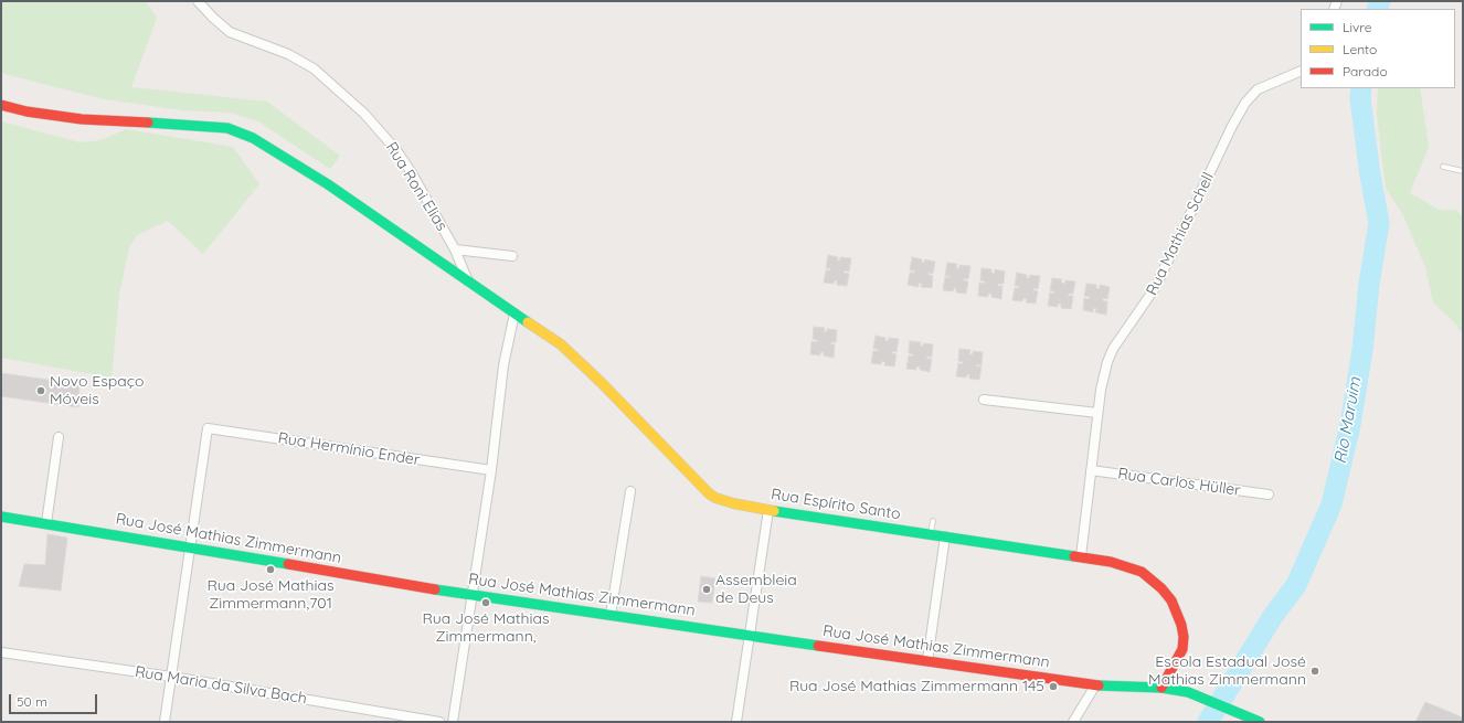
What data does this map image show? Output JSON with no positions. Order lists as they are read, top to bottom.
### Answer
{
  "streets": {
    "street": [
      "Rua Roni Elias",
      "Rua Mathias Schell",
      "Rua Hermínio Ender",
      "Rua Carlos Hüller",
      "Rua Espírito Santo",
      "Rua José Mathias Zimmermann",
      "Rua Maria da Silva Bach"
    ]
  },
  "crossings": [
    ["Rua Roni Elias", "Rua Espírito Santo"],
    ["Rua Mathias Schell", "Rua Carlos Hüller"],
    ["Rua Mathias Schell", "Rua Espírito Santo"],
    ["Rua Hermínio Ender", "Rua José Mathias Zimmermann"],
    ["Rua Espírito Santo", "Rua José Mathias Zimmermann"]
  ],
  "water": ["Rio Maruim"],
  "places": [
    "Novo Espaço Móveis",
    "Rua José Mathias Zimmermann,701",
    "Assembleia de Deus",
    "Rua José Mathias Zimmermann,",
    "Escola Estadual José Mathias Zimmermann",
    "Rua José Mathias Zimmermann 145"
  ],
  "legend": ["Livre", "Lento", "Parado"],
  "scale_bar": "50 m"
}
